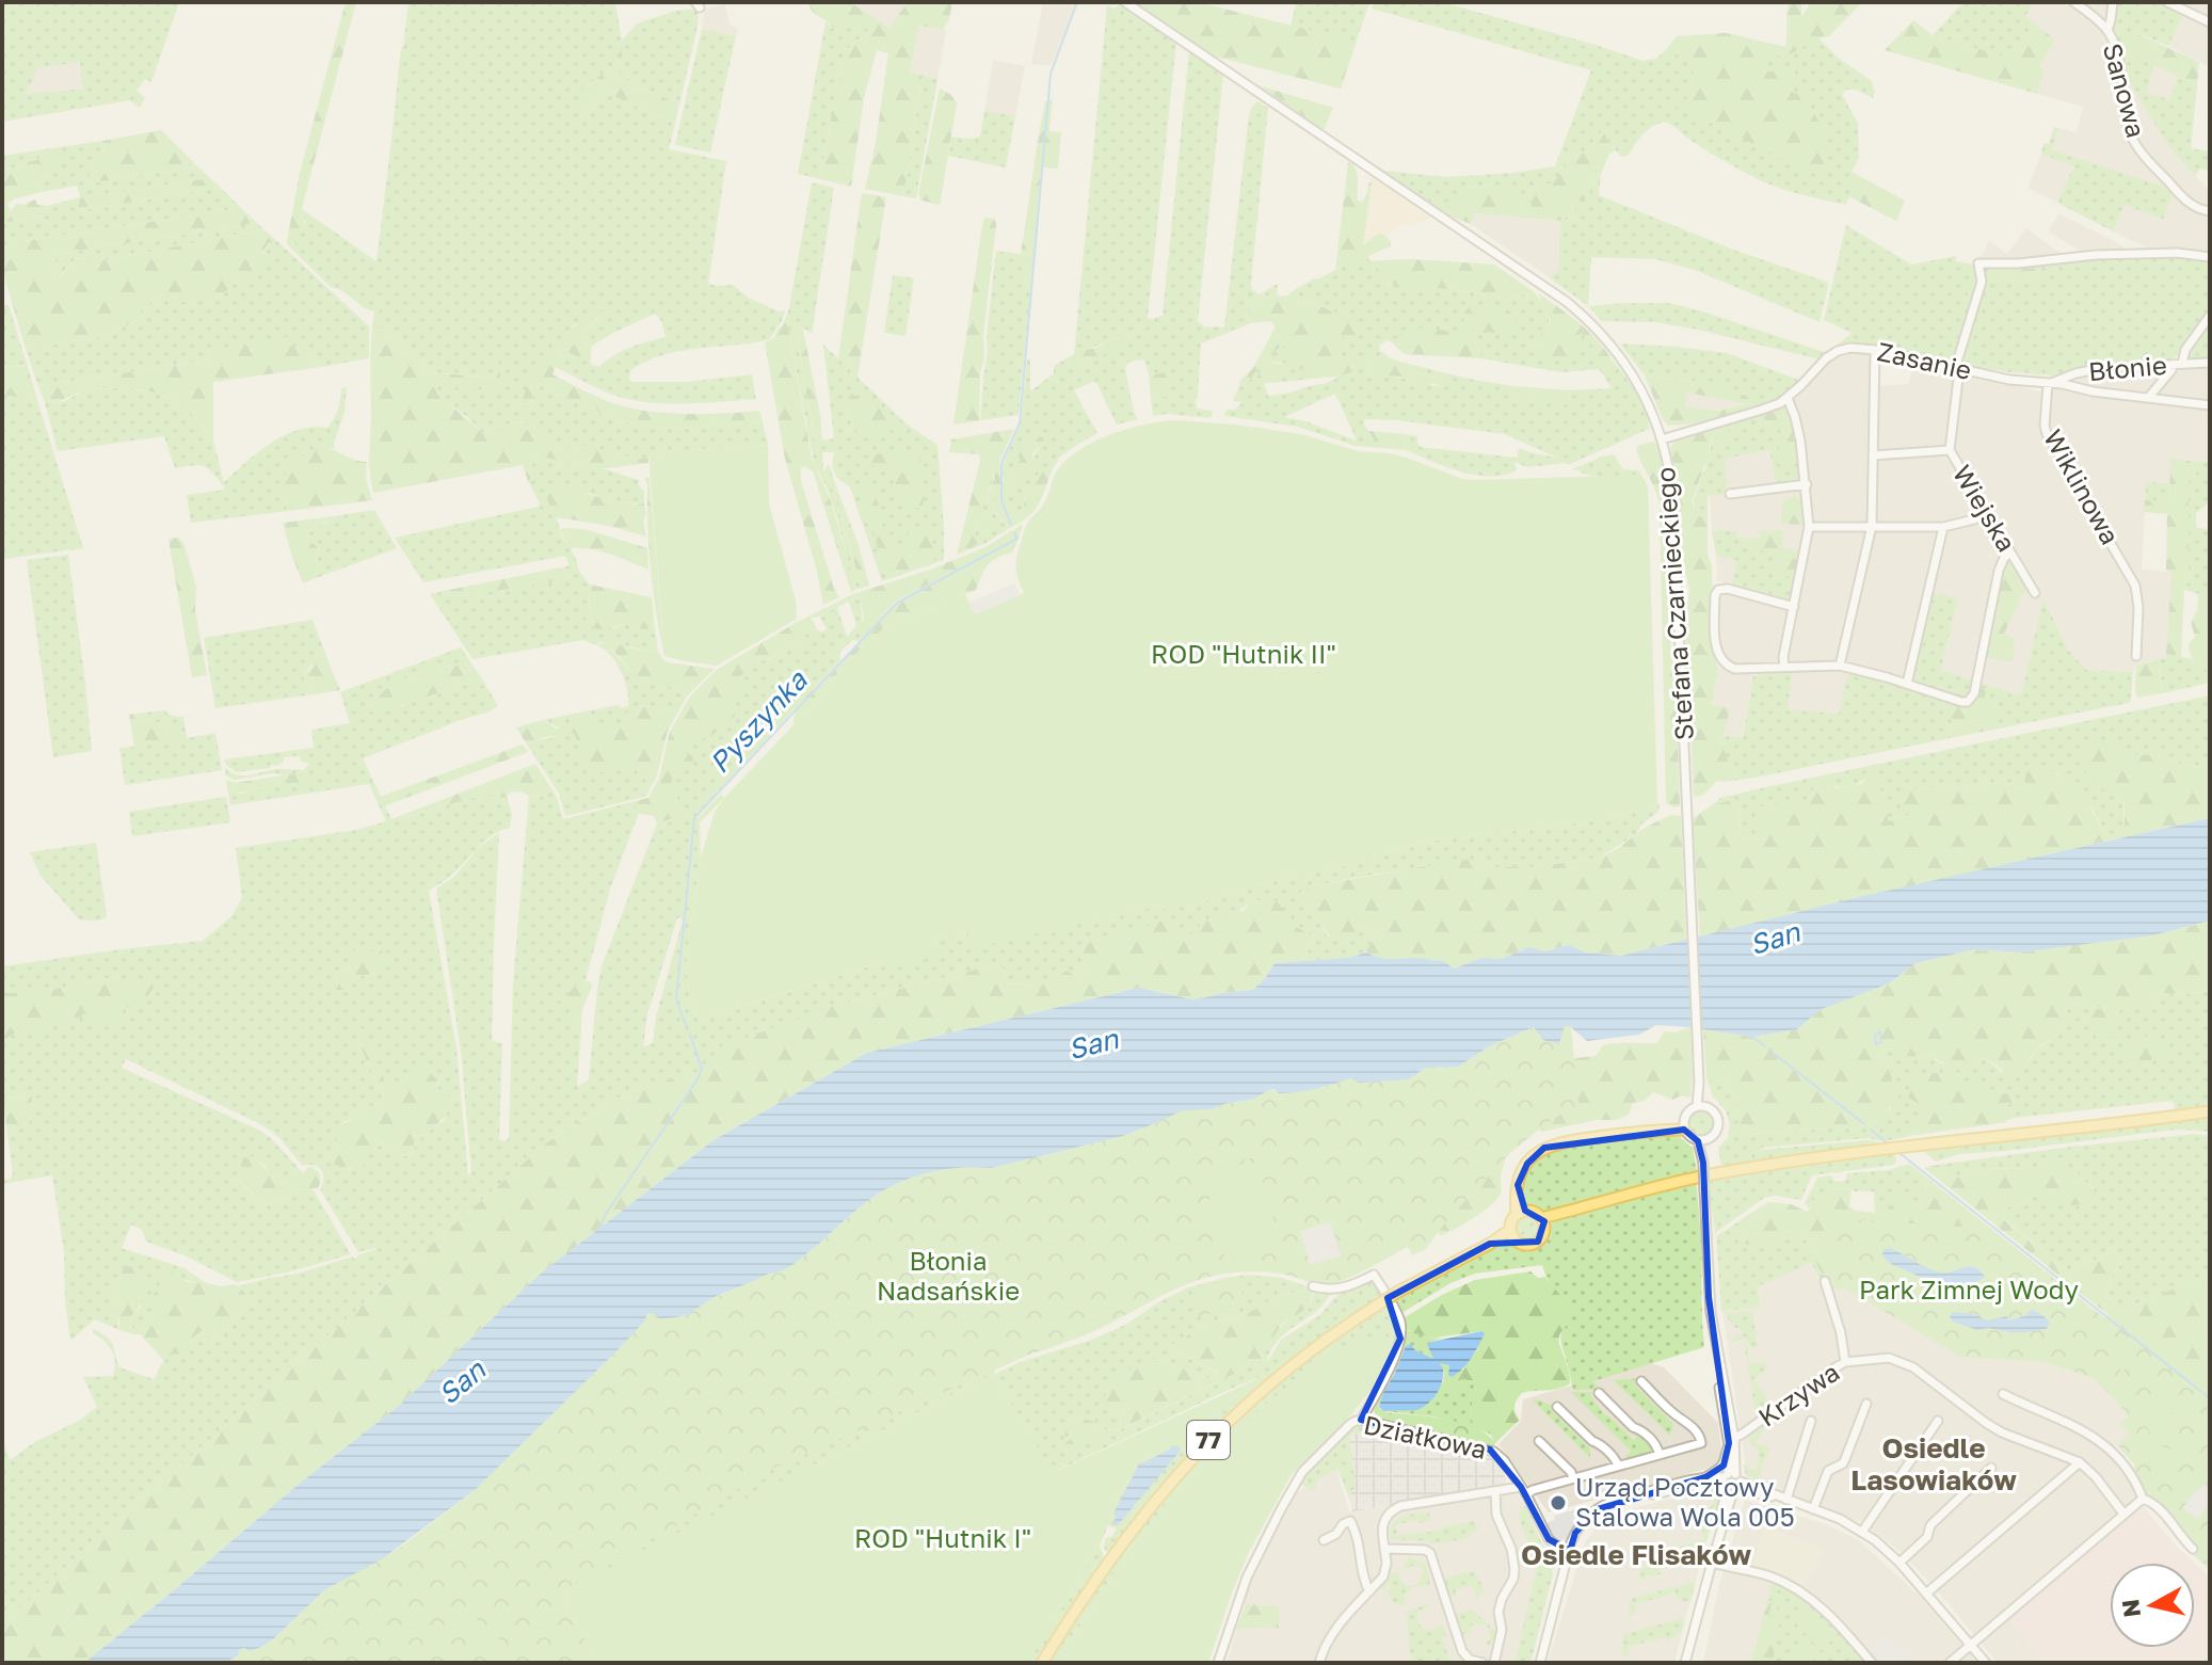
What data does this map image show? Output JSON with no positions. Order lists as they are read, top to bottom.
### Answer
{
  "streets": {
    "main road": ["77"],
    "street": [
      "Sanowa",
      "Zasanie",
      "Błonie",
      "Wiklinowa",
      "Wiejska",
      "Stefana Czarnieckiego",
      "Krzywa",
      "Działkowa"
    ]
  },
  "crossings": [
    ["Zasanie", "Błonie"],
    ["Zasanie", "Wiklinowa"],
    ["Zasanie", "Wiejska"],
    ["Zasanie", "Stefana Czarnieckiego"],
    ["Błonie", "Wiklinowa"]
  ],
  "districts": ["Osiedle Lasowiaków", "Osiedle Flisaków"],
  "water": ["Pyszynka", "San"],
  "parks": [
    "ROD \"Hutnik II\"",
    "Błonia Nadsańskie",
    "Park Zimnej Wody",
    "ROD \"Hutnik I\""
  ],
  "places": ["Urząd Pocztowy Stalowa Wola 005"],
  "north": "left"
}
